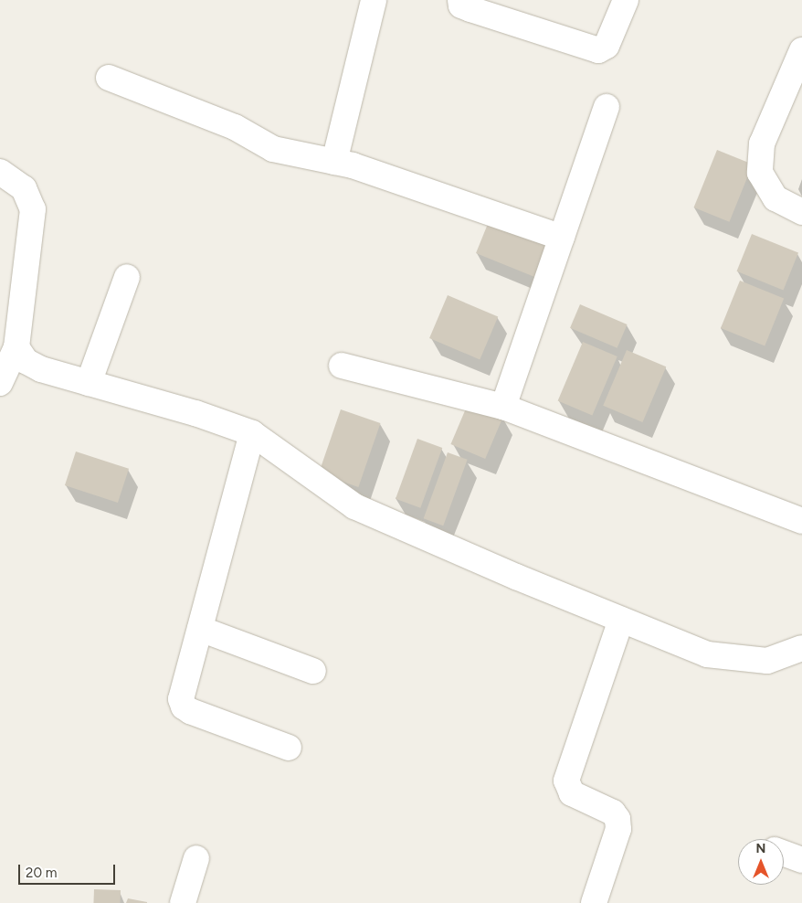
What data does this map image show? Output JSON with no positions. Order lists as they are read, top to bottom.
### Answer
{
  "scale_bar": "20 m",
  "north": "top"
}
